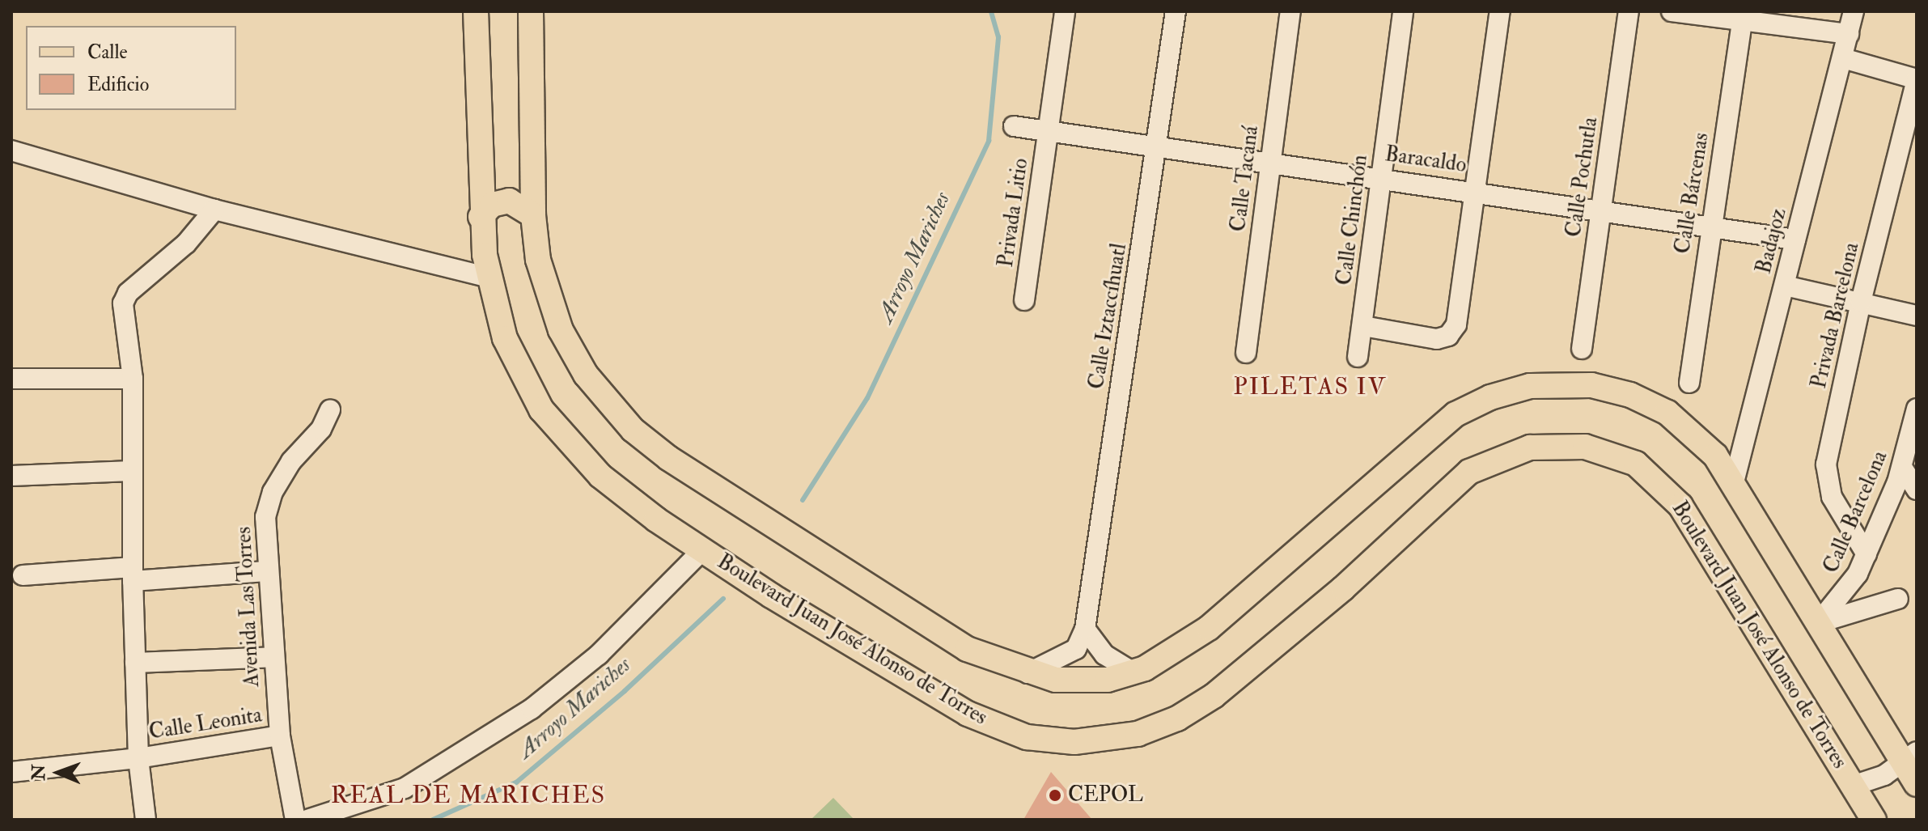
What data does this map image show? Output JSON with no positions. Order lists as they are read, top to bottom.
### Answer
{
  "streets": {
    "main road": ["Boulevard Juan José Alonso de Torres"],
    "street": [
      "Baracaldo",
      "Calle Pochutla",
      "Calle Tacaná",
      "Calle Bárcenas",
      "Privada Litio",
      "Calle Chinchón",
      "Badajoz",
      "Privada Barcelona",
      "Calle Iztaccíhuatl",
      "Calle Barcelona",
      "Avenida Las Torres",
      "Calle Leonita"
    ]
  },
  "crossings": [
    ["Baracaldo", "Calle Pochutla"],
    ["Baracaldo", "Calle Tacaná"],
    ["Baracaldo", "Calle Bárcenas"],
    ["Baracaldo", "Privada Litio"],
    ["Baracaldo", "Calle Chinchón"],
    ["Baracaldo", "Badajoz"],
    ["Baracaldo", "Calle Iztaccíhuatl"],
    ["Privada Barcelona", "Calle Barcelona"],
    ["Avenida Las Torres", "Calle Leonita"]
  ],
  "districts": ["PILETAS IV", "REAL DE MARICHES"],
  "water": ["Arroyo Mariches"],
  "places": ["CEPOL"],
  "legend": ["Calle", "Edificio"],
  "north": "left"
}
